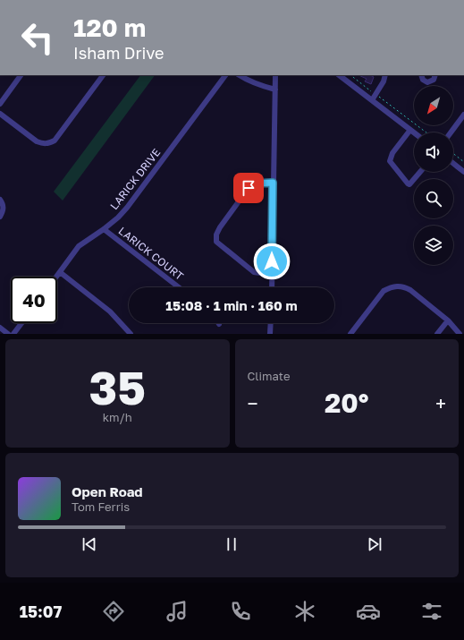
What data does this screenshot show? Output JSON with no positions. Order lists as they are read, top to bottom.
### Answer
{
  "streets": {
    "street": ["LARICK DRIVE", "LARICK COURT"]
  },
  "crossings": [
    ["LARICK DRIVE", "LARICK COURT"]
  ],
  "north": "bottom left",
  "page": {
    "turn": ["120 m", "Isham Drive"],
    "limit": "40",
    "trip": "15:08 · 1 min · 160 m",
    "tile": [
      ["35", "km/h"],
      "Climate"
    ],
    "heat": ["−", "20°", "+"],
    "song": ["Open Road", "Tom Ferris"],
    "tabs": "15:07"
  }
}
